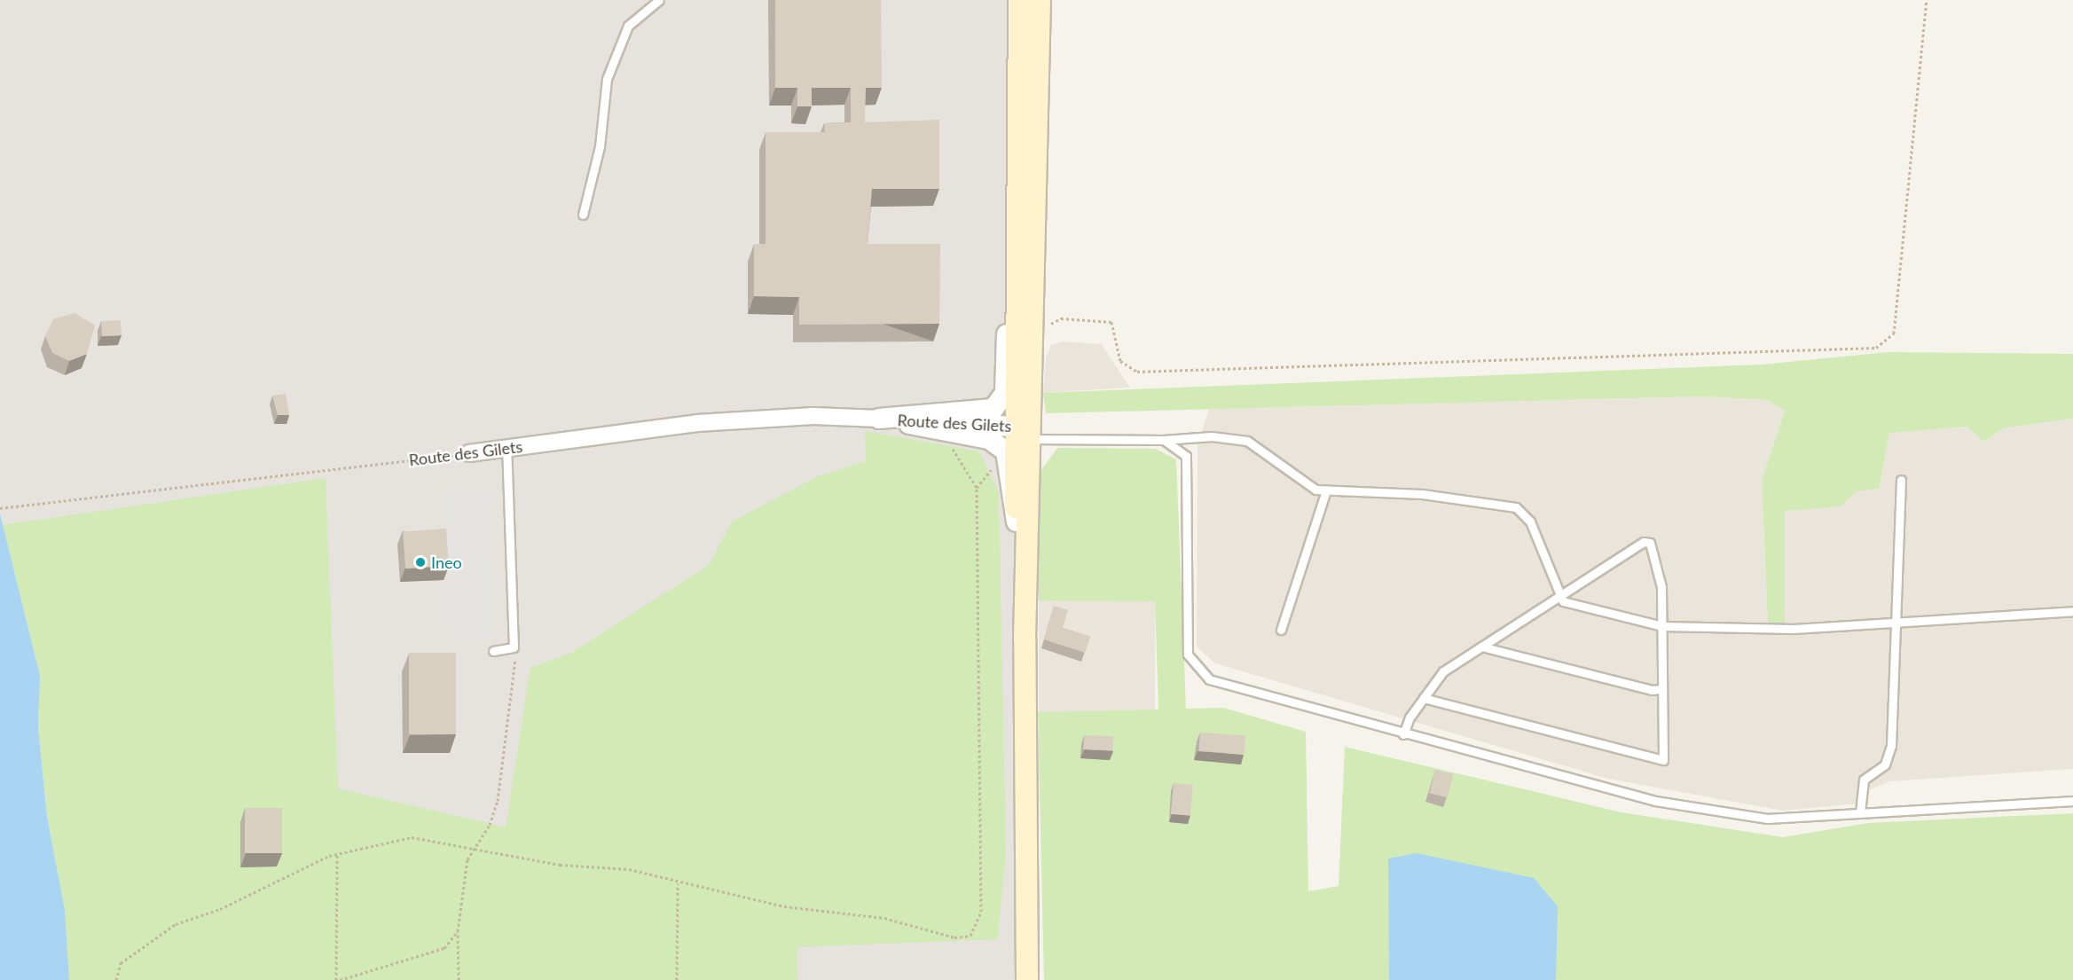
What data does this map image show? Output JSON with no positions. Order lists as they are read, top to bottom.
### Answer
{
  "streets": {
    "street": ["Route des Gilets"]
  },
  "places": ["Ineo"]
}
